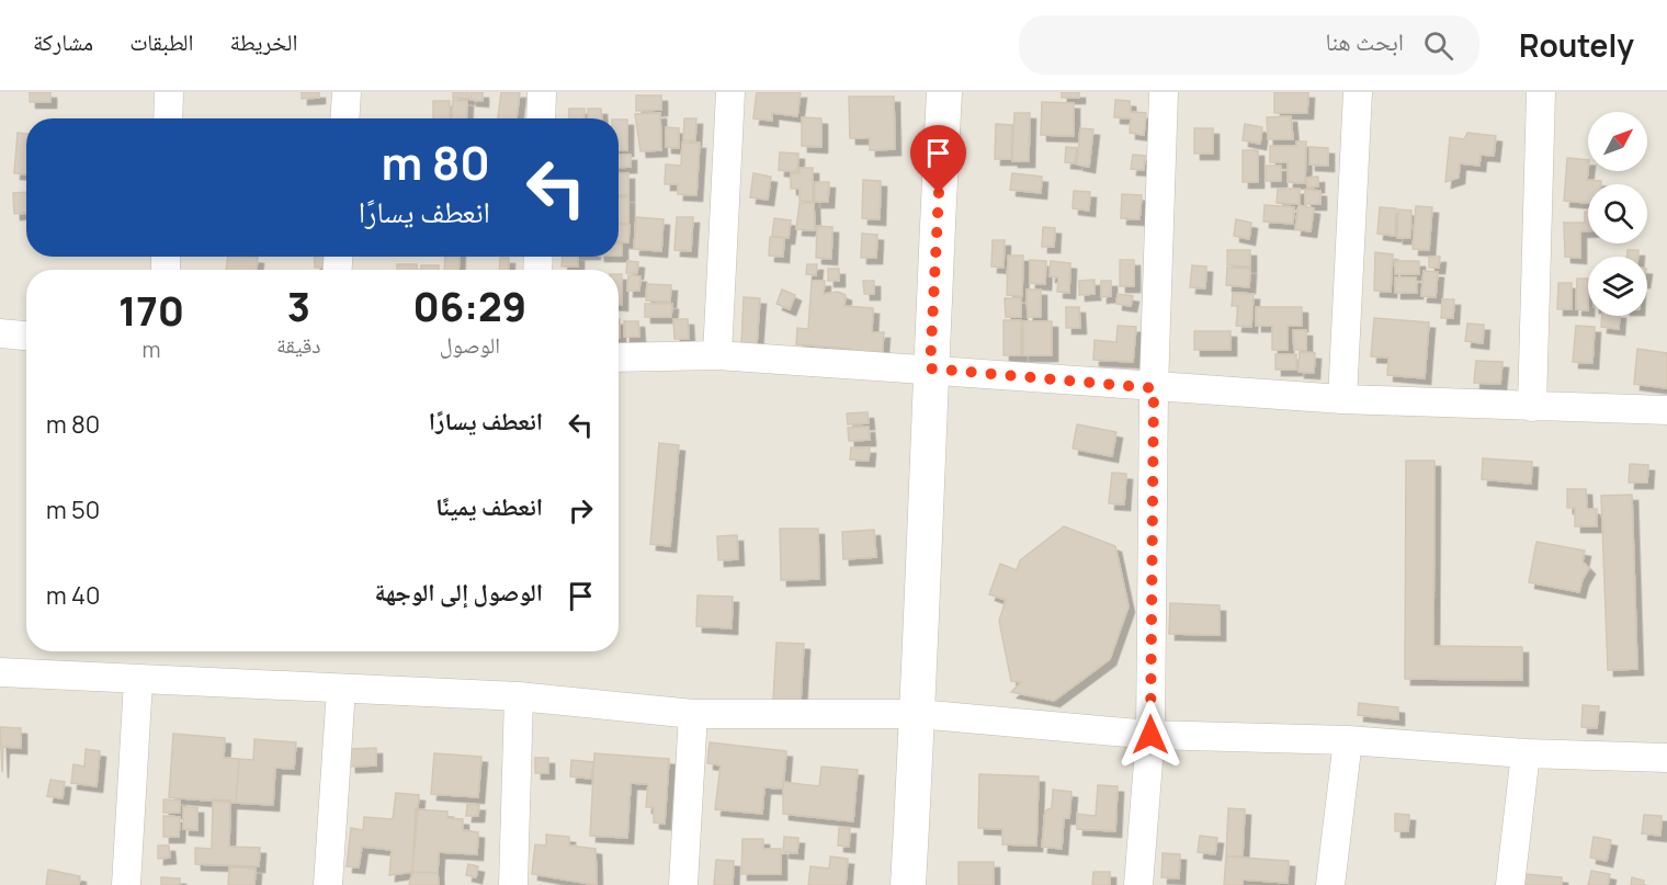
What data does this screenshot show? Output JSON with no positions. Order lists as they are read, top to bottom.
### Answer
{
  "north": "top right",
  "page": {
    "header": "Routely",
    "search": "ابحث هنا",
    "nav": ["الخريطة", "الطبقات", "مشاركة"],
    "turn": ["80 m", "انعطف يسارًا"],
    "eta": [
      "06:29",
      "الوصول",
      "3",
      "دقيقة",
      "170",
      "m"
    ],
    "list": [
      {
        "name": "انعطف يسارًا",
        "value": "80 m"
      },
      {
        "name": "انعطف يمينًا",
        "value": "50 m"
      },
      {
        "name": "الوصول إلى الوجهة",
        "value": "40 m"
      }
    ]
  }
}
